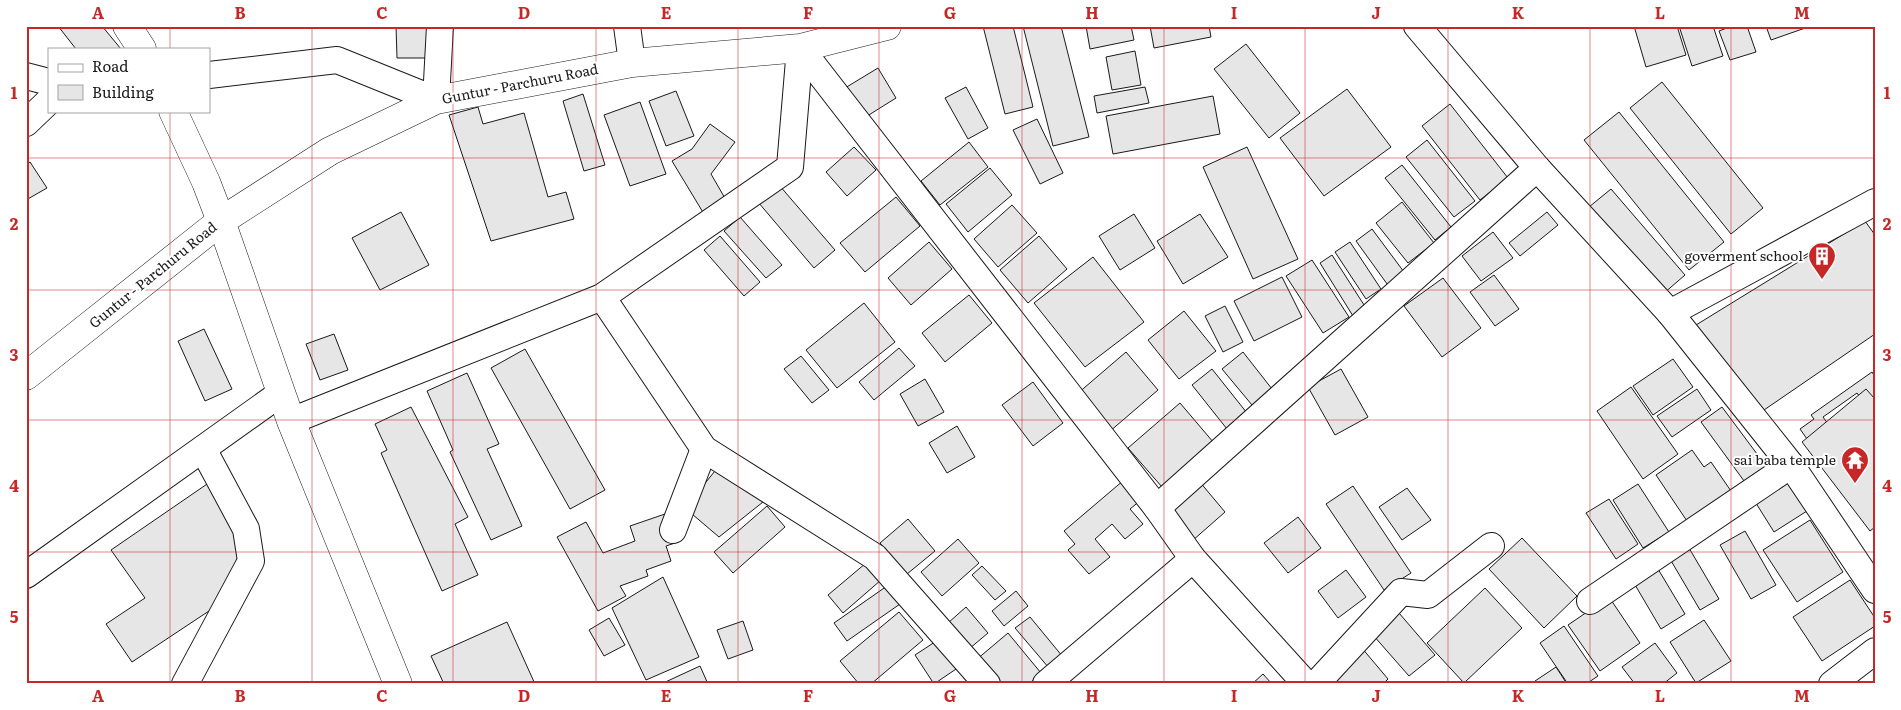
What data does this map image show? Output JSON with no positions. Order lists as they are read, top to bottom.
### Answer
{
  "streets": {
    "street": ["Guntur - Parchuru Road"]
  },
  "places": {
    "building": ["goverment school"],
    "temple": ["sai baba temple"]
  },
  "legend": ["Road", "Building"],
  "grid": {
    "columns": [
      "A",
      "B",
      "C",
      "D",
      "E",
      "F",
      "G",
      "H",
      "I",
      "J",
      "K",
      "L",
      "M"
    ],
    "rows": [
      "1",
      "2",
      "3",
      "4",
      "5"
    ]
  }
}
